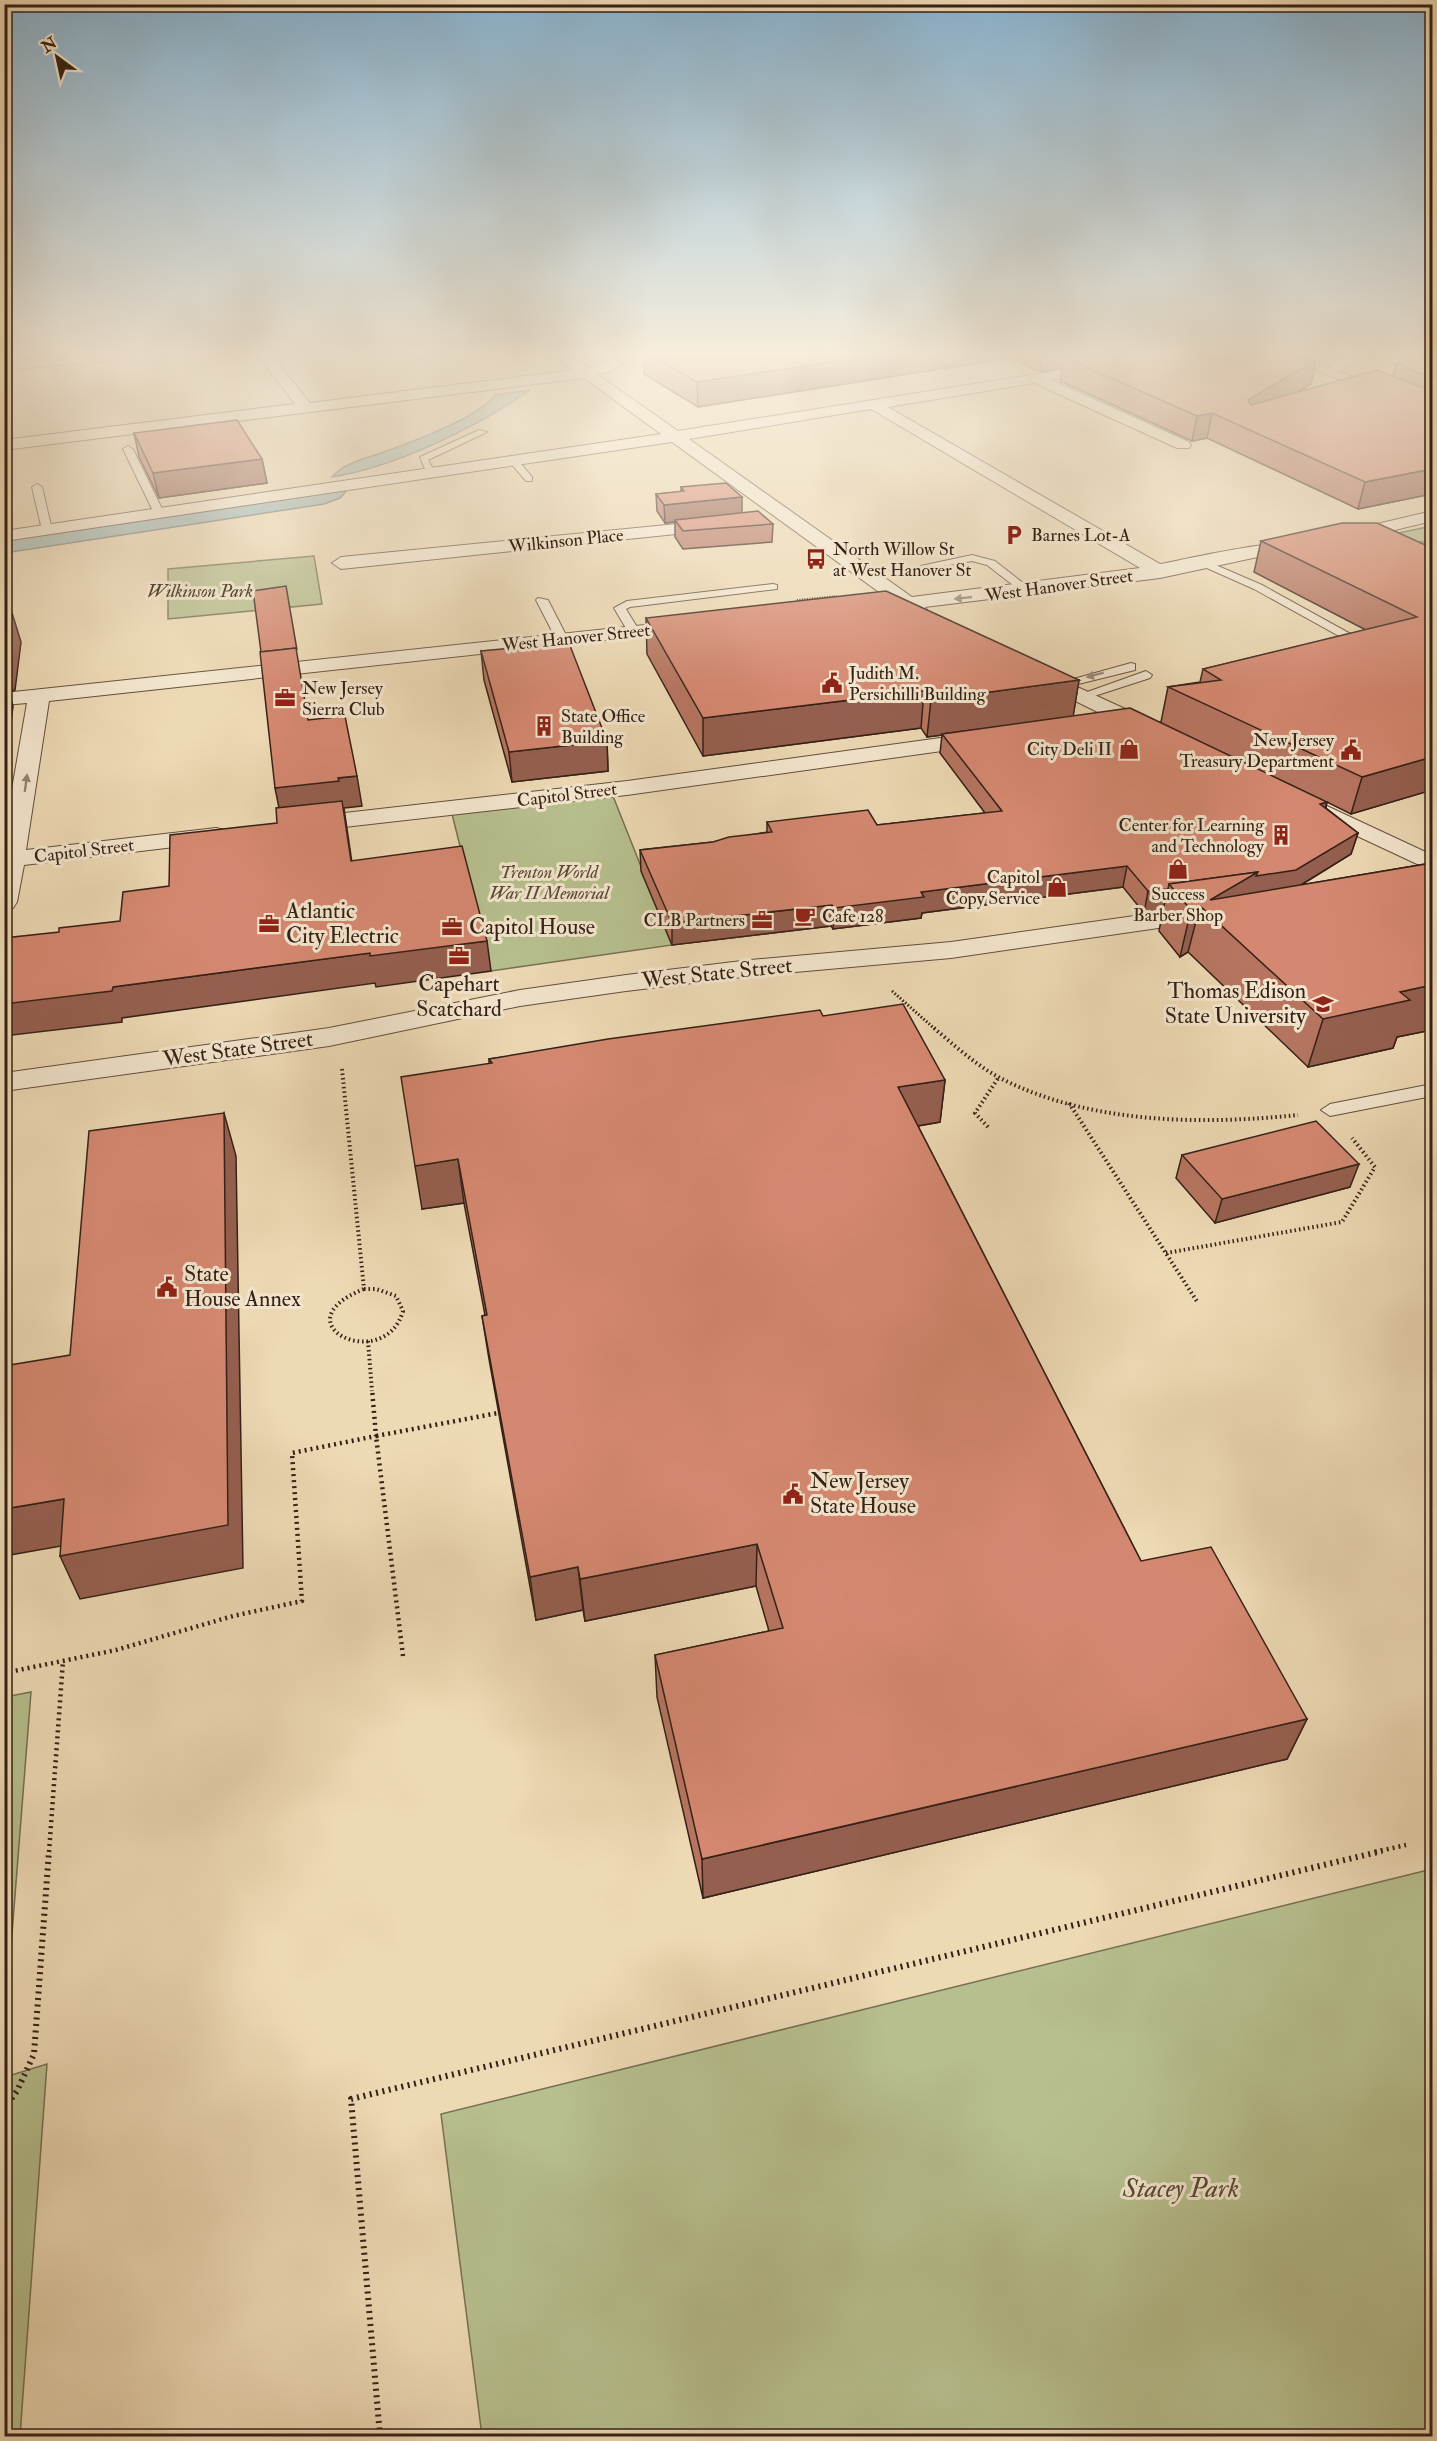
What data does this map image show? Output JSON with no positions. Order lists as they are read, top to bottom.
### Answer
{
  "streets": {
    "street": [
      "Wilkinson Place",
      "West Hanover Street",
      "Capitol Street",
      "West State Street"
    ]
  },
  "parks": ["Wilkinson Park", "Trenton World War II Memorial", "Stacey Park"],
  "places": {
    "parking": ["Barnes Lot-A"],
    "bus stop": ["North Willow St at West Hanover St"],
    "public building": [
      "Judith M. Persichilli Building",
      "New Jersey Treasury Department",
      "State House Annex",
      "New Jersey State House"
    ],
    "office": [
      "New Jersey Sierra Club",
      "CLB Partners",
      "Atlantic City Electric",
      "Capitol House",
      "Capehart Scatchard"
    ],
    "building": ["State Office Building", "Center for Learning and Technology"],
    "shop": ["City Deli II", "Success Barber Shop", "Capitol Copy Service"],
    "cafe": ["Cafe 128"],
    "school or university": ["Thomas Edison State University"]
  },
  "north": "top left"
}
